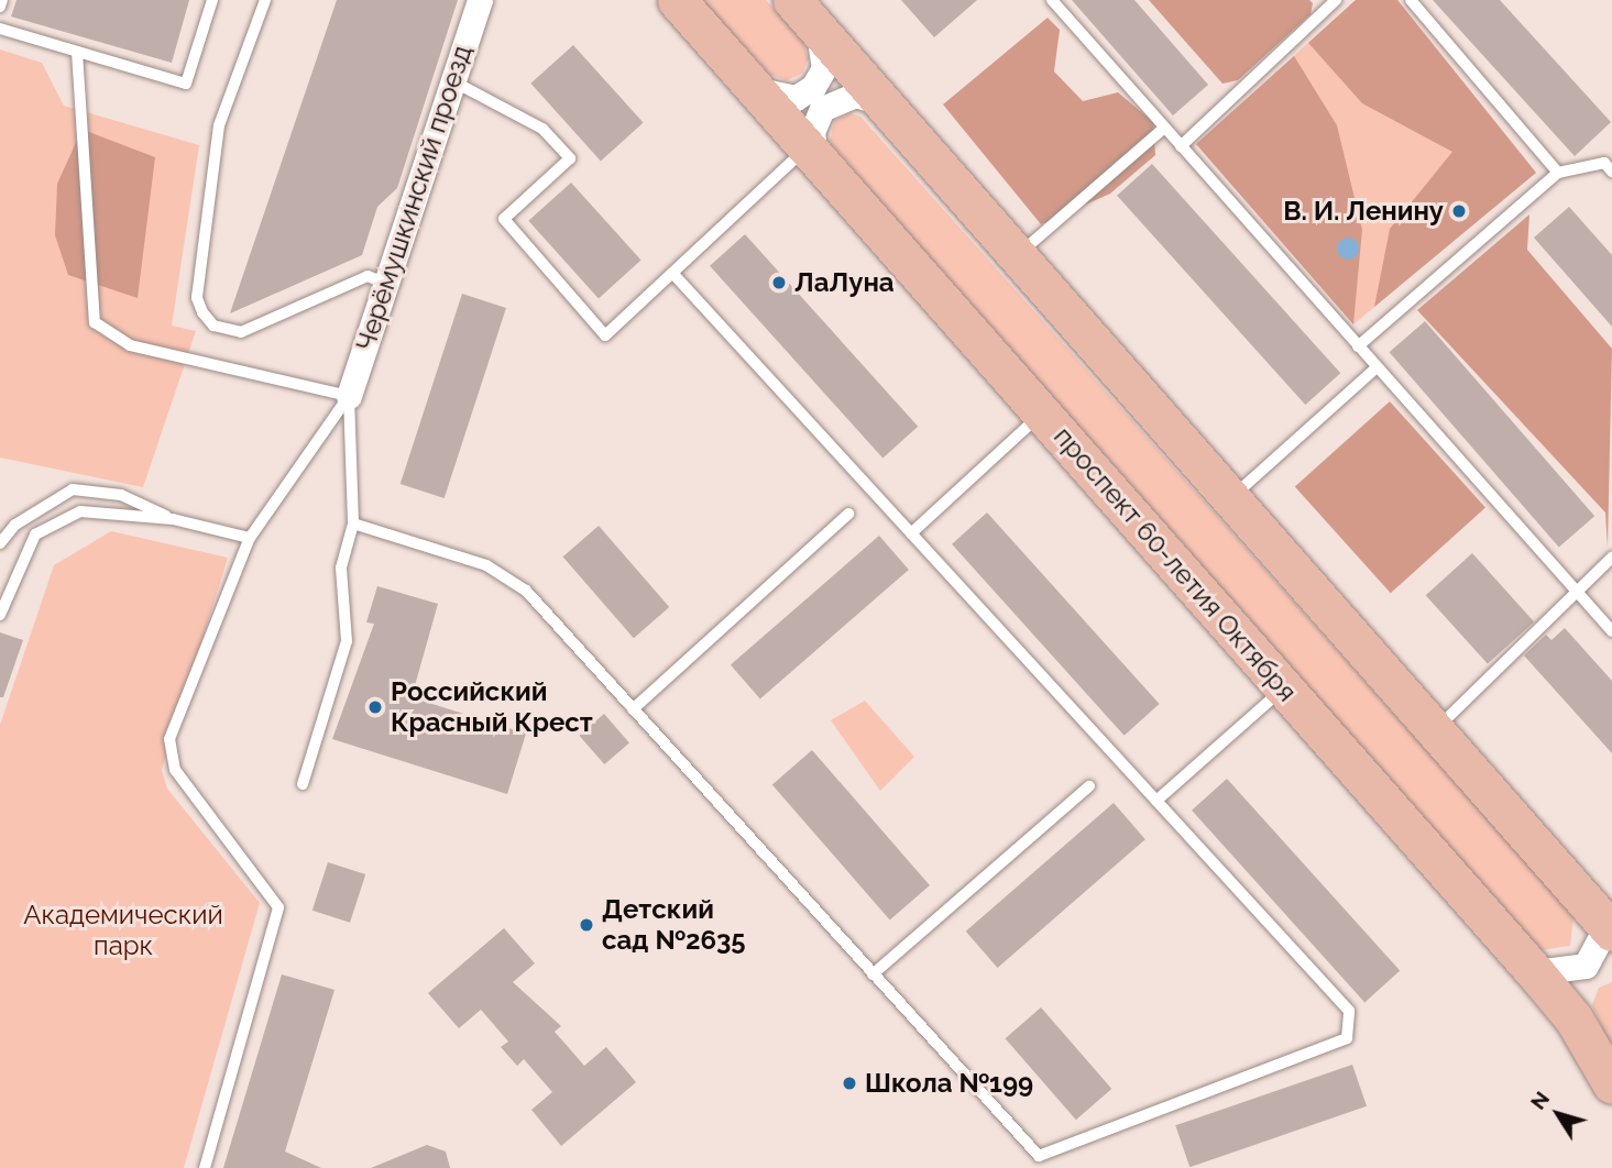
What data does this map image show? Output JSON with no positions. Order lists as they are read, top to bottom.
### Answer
{
  "streets": {
    "main road": ["проспект 60-летия Октября"],
    "street": ["Черёмушкинский проезд"]
  },
  "parks": ["Академический парк"],
  "places": [
    "В. И. Ленину",
    "ЛаЛуна",
    "Российский Красный Крест",
    "Детский сад №2635",
    "Школа №199"
  ],
  "north": "top left"
}
